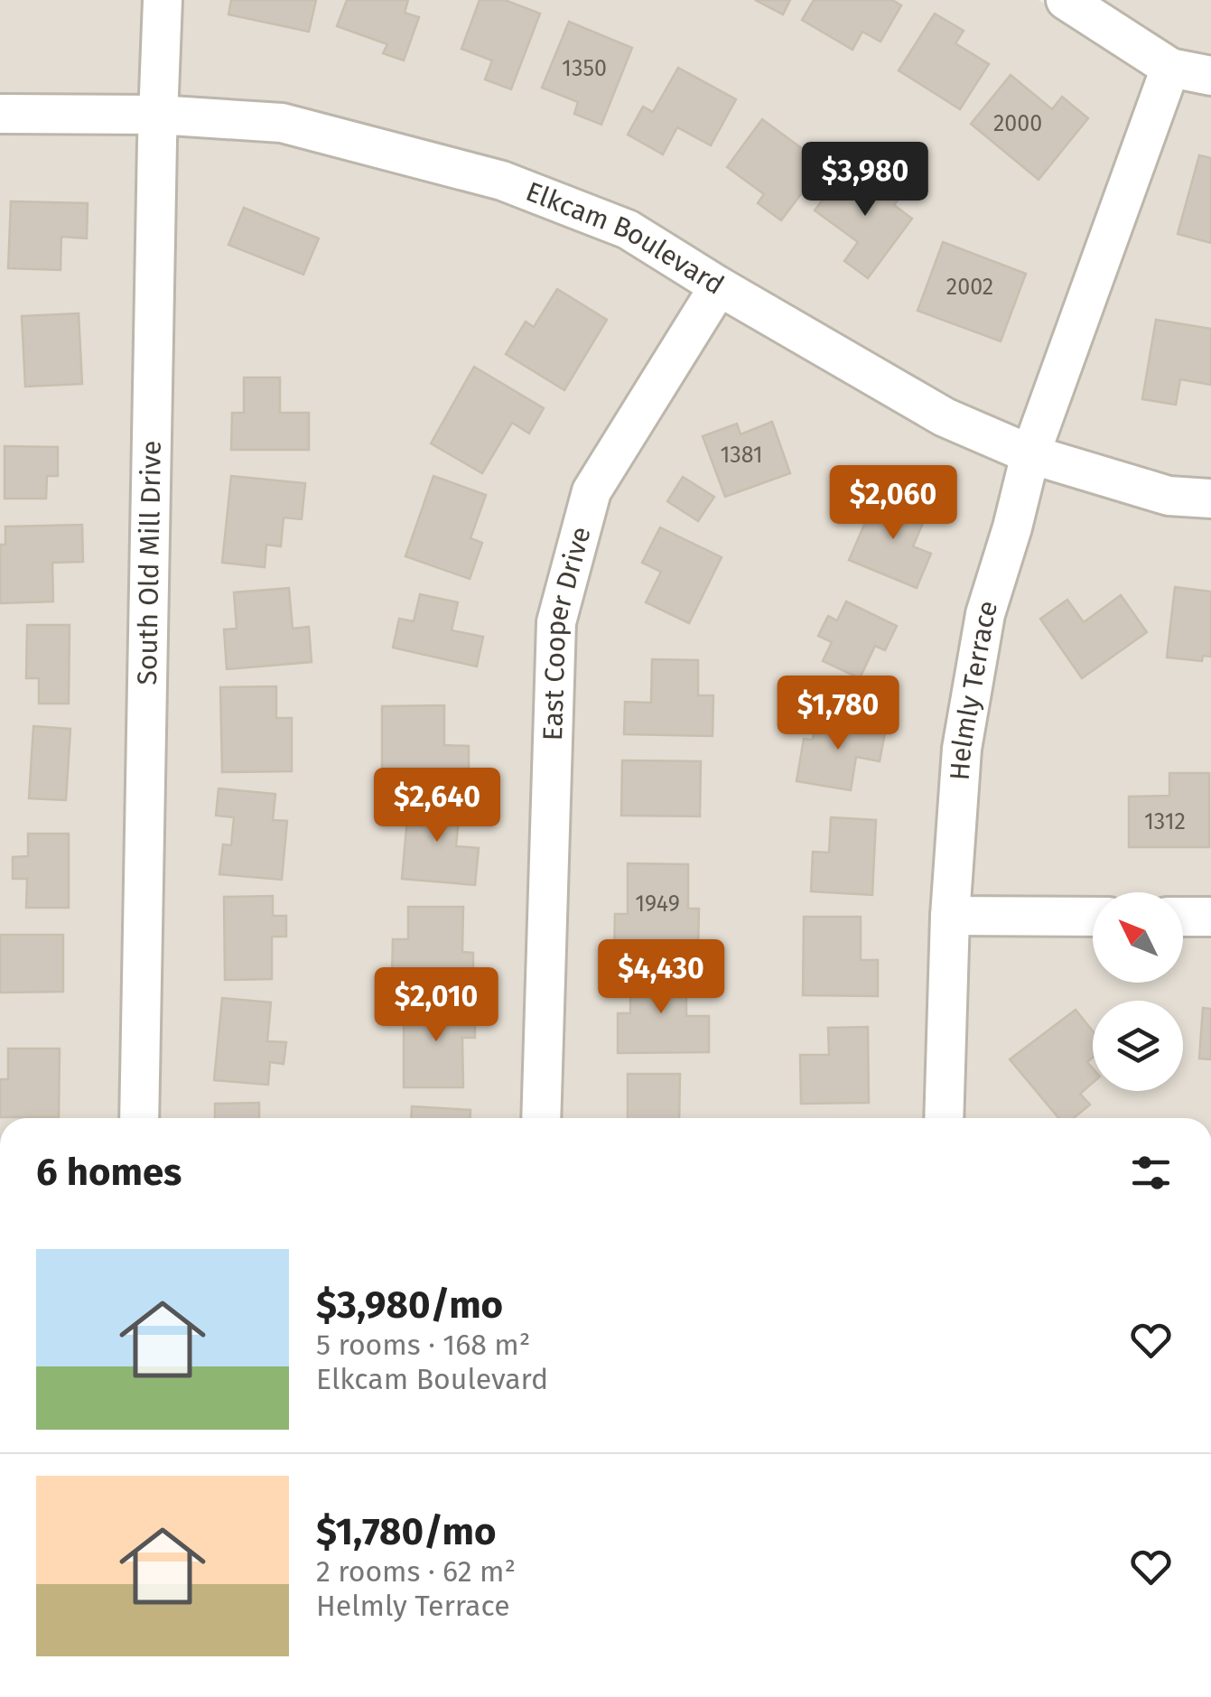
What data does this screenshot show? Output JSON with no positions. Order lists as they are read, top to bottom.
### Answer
{
  "streets": {
    "street": [
      "Elkcam Boulevard",
      "South Old Mill Drive",
      "East Cooper Drive",
      "Helmly Terrace"
    ]
  },
  "crossings": [
    ["Elkcam Boulevard", "South Old Mill Drive"],
    ["Elkcam Boulevard", "East Cooper Drive"],
    ["Elkcam Boulevard", "Helmly Terrace"]
  ],
  "house_numbers": [
    "1350",
    "2000",
    "2002",
    "1381",
    "1312",
    "1949"
  ],
  "north": "top left",
  "page": {
    "price": [
      "$3,980",
      "$2,060",
      "$1,780",
      "$2,640",
      "$4,430",
      "$2,010"
    ],
    "heading": "6 homes",
    "list": [
      {
        "name": "$3,980/mo",
        "note": "5 rooms · 168 m² · Elkcam Boulevard"
      },
      {
        "name": "$1,780/mo",
        "note": "2 rooms · 62 m² · Helmly Terrace"
      }
    ]
  }
}
